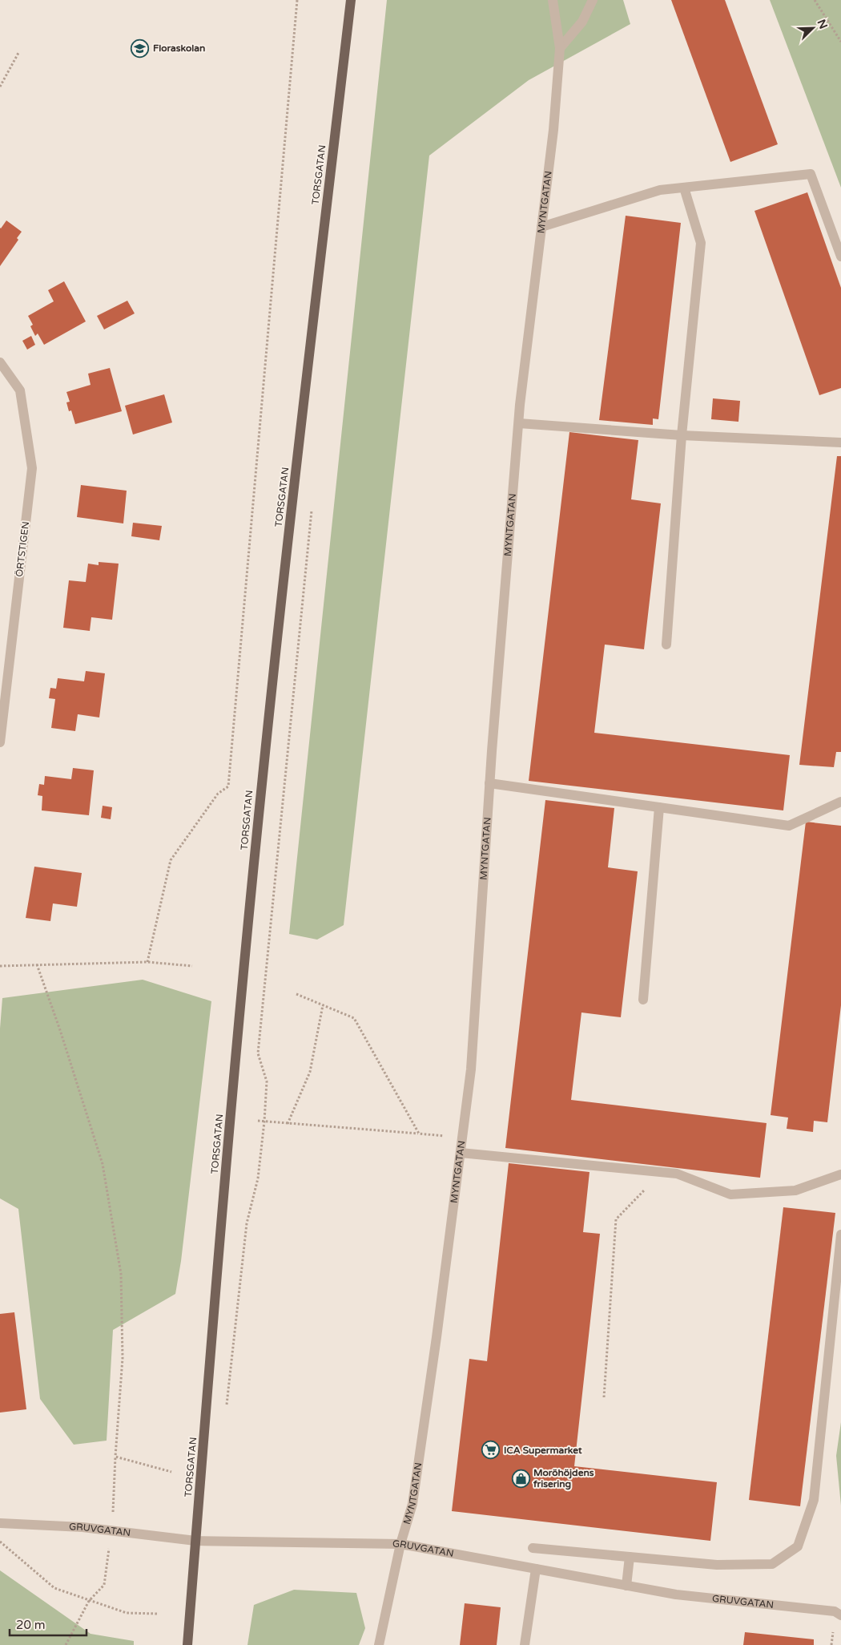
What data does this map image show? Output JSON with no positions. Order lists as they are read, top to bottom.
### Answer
{
  "streets": {
    "main road": ["TORSGATAN"],
    "street": ["MYNTGATAN", "ÖRTSTIGEN", "GRUVGATAN"]
  },
  "crossings": [
    ["TORSGATAN", "GRUVGATAN"],
    ["MYNTGATAN", "GRUVGATAN"]
  ],
  "places": {
    "school or university": ["Floraskolan"],
    "supermarket": ["ICA Supermarket"],
    "shop": ["Moröhöjdens frisering"]
  },
  "scale_bar": "20 m",
  "north": "top right"
}
